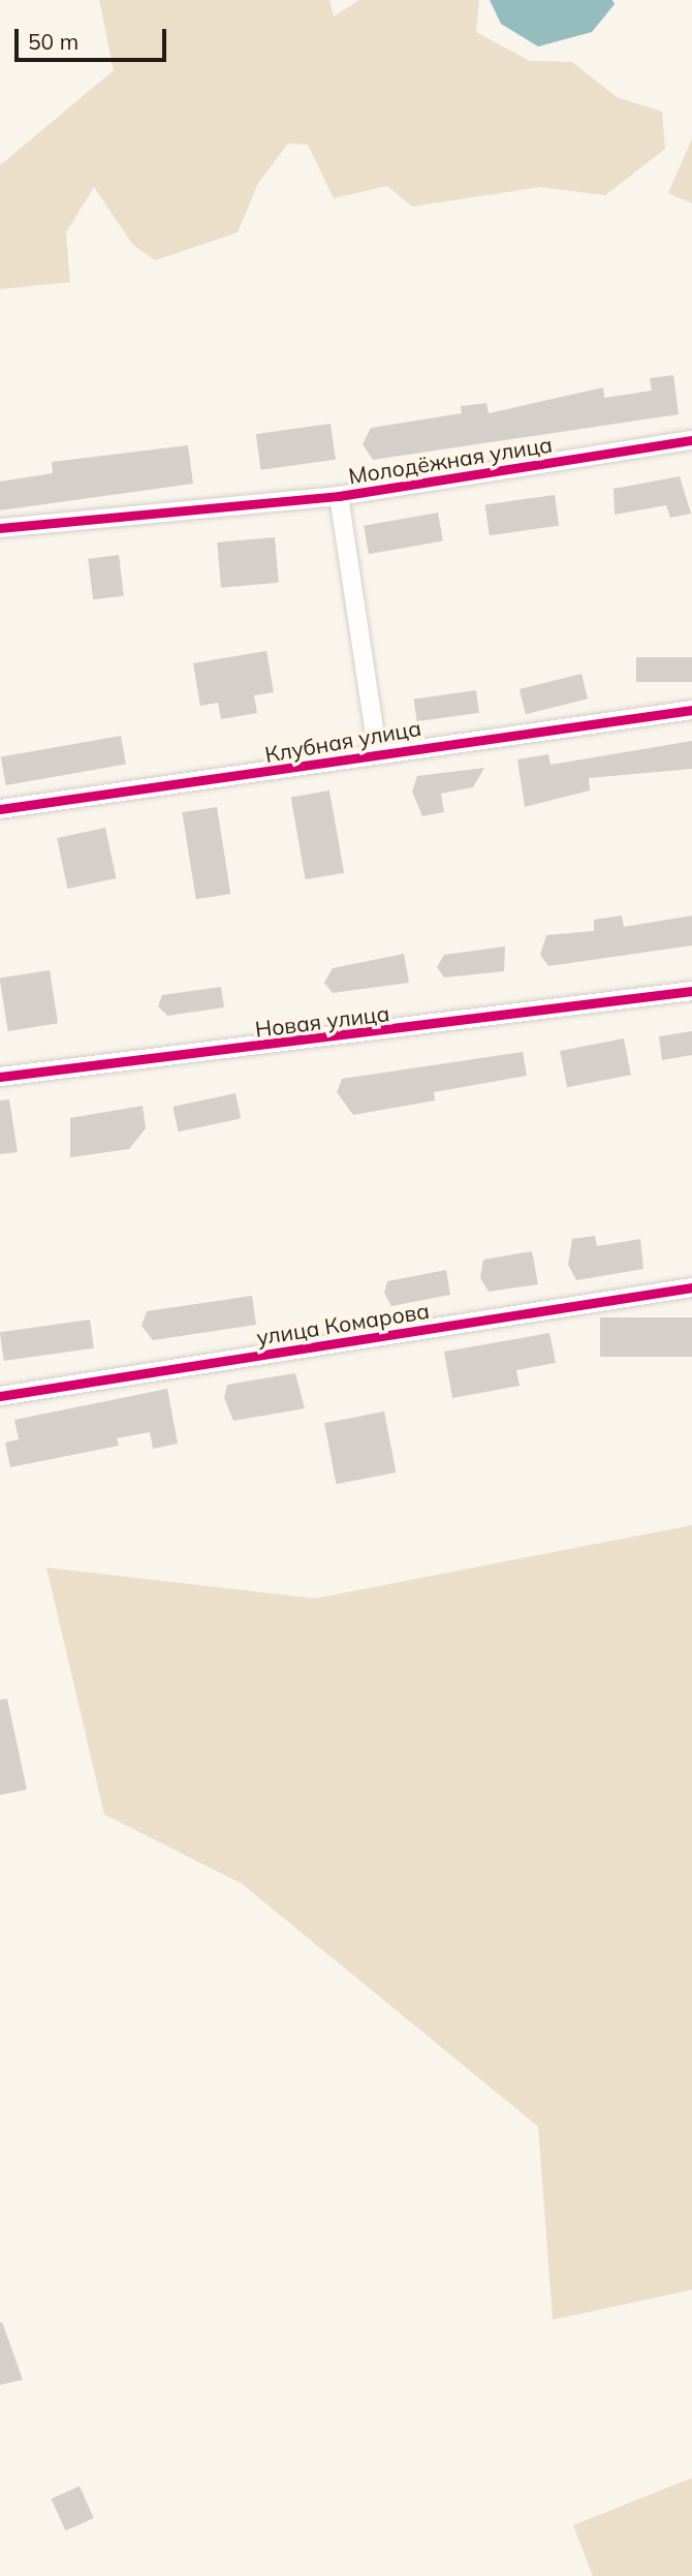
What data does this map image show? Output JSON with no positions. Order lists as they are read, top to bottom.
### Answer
{
  "streets": {
    "street": [
      "Молодёжная улица",
      "Клубная улица",
      "Новая улица",
      "улица Комарова"
    ]
  },
  "scale_bar": "50 m"
}
